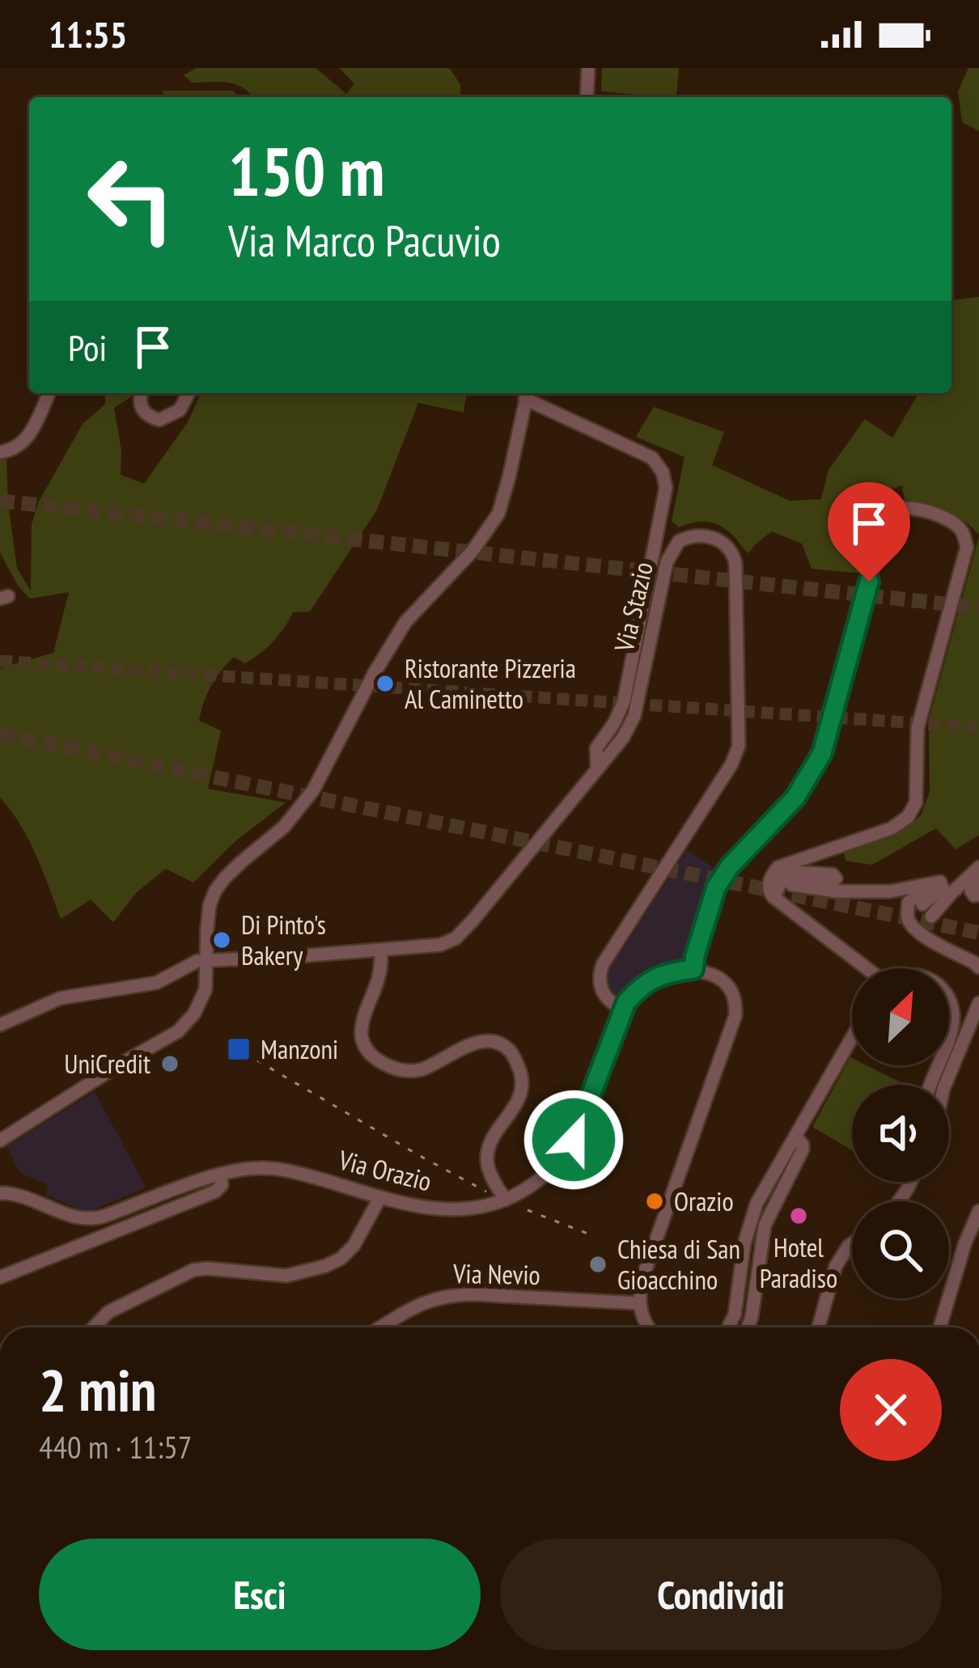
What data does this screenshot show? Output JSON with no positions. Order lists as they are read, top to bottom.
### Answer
{
  "streets": {
    "street": ["Via Stazio", "Via Orazio", "Via Nevio"]
  },
  "crossings": [
    ["Via Stazio", "Via Orazio"]
  ],
  "places": {
    "other": [
      "Ristorante Pizzeria Al Caminetto",
      "Di Pinto's Bakery",
      "UniCredit",
      "Orazio",
      "Hotel Paradiso",
      "Chiesa di San Gioacchino"
    ],
    "transit": ["Manzoni"]
  },
  "north": "top right",
  "page": {
    "status": "11:55",
    "turn": ["150 m", "Via Marco Pacuvio"],
    "then": "Poi",
    "heading": ["2 min", "440 m · 11:57"],
    "buttons": ["Esci", "Condividi"]
  }
}
